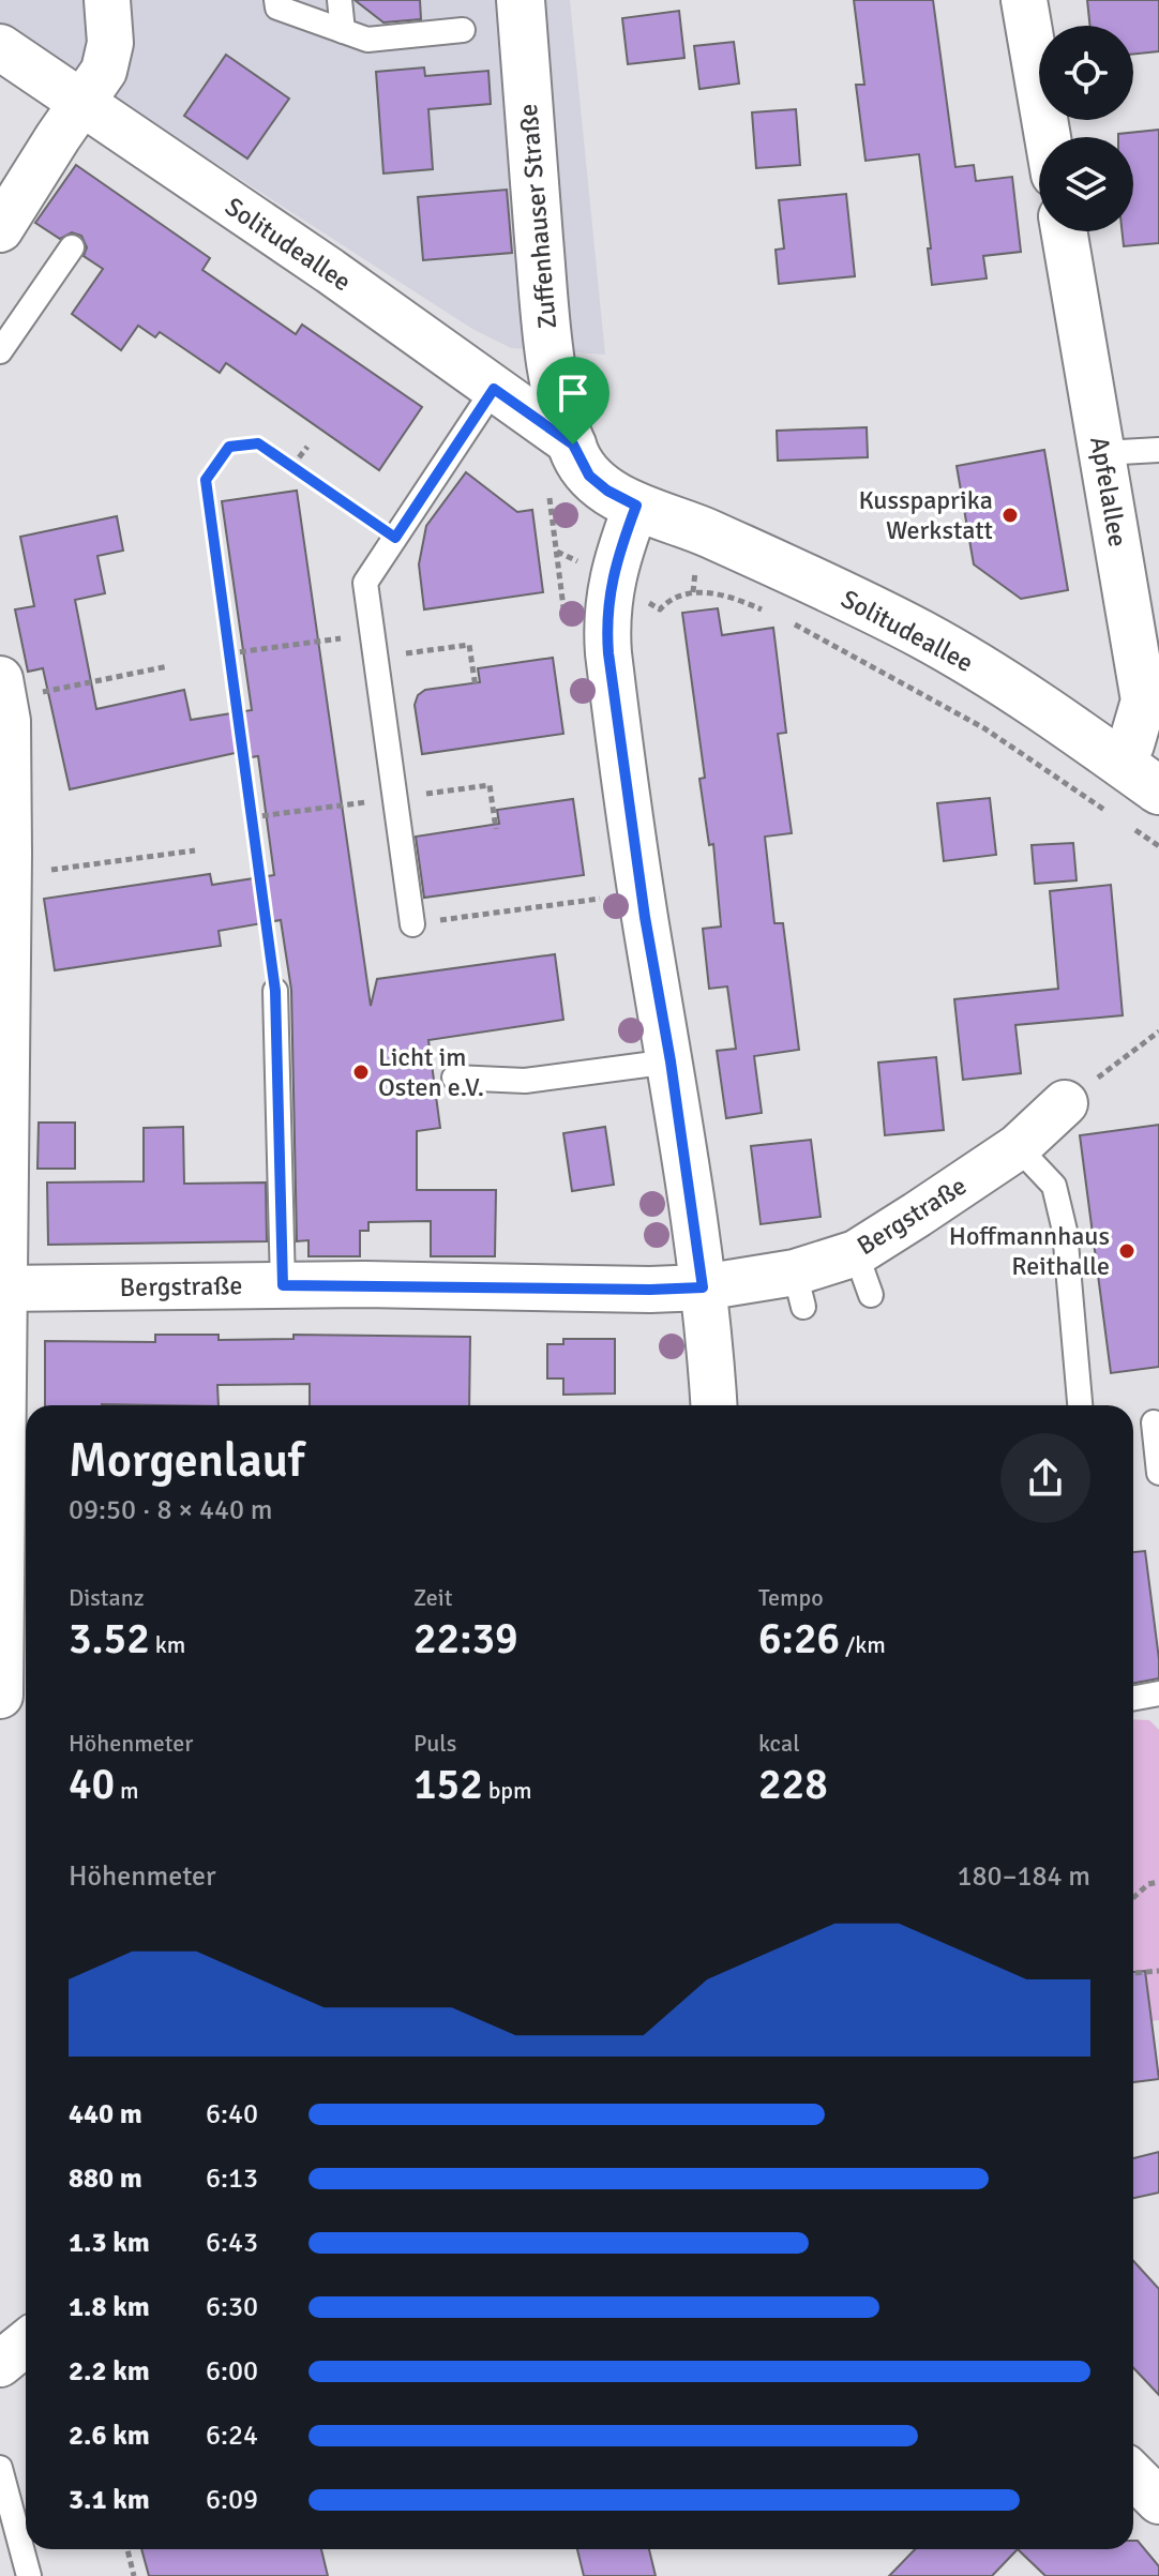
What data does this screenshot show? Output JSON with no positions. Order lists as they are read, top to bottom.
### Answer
{
  "streets": {
    "main road": ["Zuffenhauser Straße", "Solitudeallee"],
    "street": ["Apfelallee", "Bergstraße"]
  },
  "crossings": [
    ["Zuffenhauser Straße", "Solitudeallee"],
    ["Solitudeallee", "Apfelallee"]
  ],
  "places": ["Kusspaprika Werkstatt", "Licht im Osten e.V.", "Hoffmannhaus Reithalle"],
  "page": {
    "heading": ["Morgenlauf", "09:50 · 8 × 440 m"],
    "stats": [
      ["Distanz", "3.52 km"],
      ["Zeit", "22:39"],
      ["Tempo", "6:26 /km"],
      ["Höhenmeter", "40 m"],
      ["Puls", "152 bpm"],
      ["kcal", "228"]
    ],
    "chart": ["Höhenmeter", "180–184 m"],
    "list": [
      {
        "name": "440 m",
        "note": "6:40"
      },
      {
        "name": "880 m",
        "note": "6:13"
      },
      {
        "name": "1.3 km",
        "note": "6:43"
      },
      {
        "name": "1.8 km",
        "note": "6:30"
      },
      {
        "name": "2.2 km",
        "note": "6:00"
      },
      {
        "name": "2.6 km",
        "note": "6:24"
      },
      {
        "name": "3.1 km",
        "note": "6:09"
      }
    ]
  }
}
